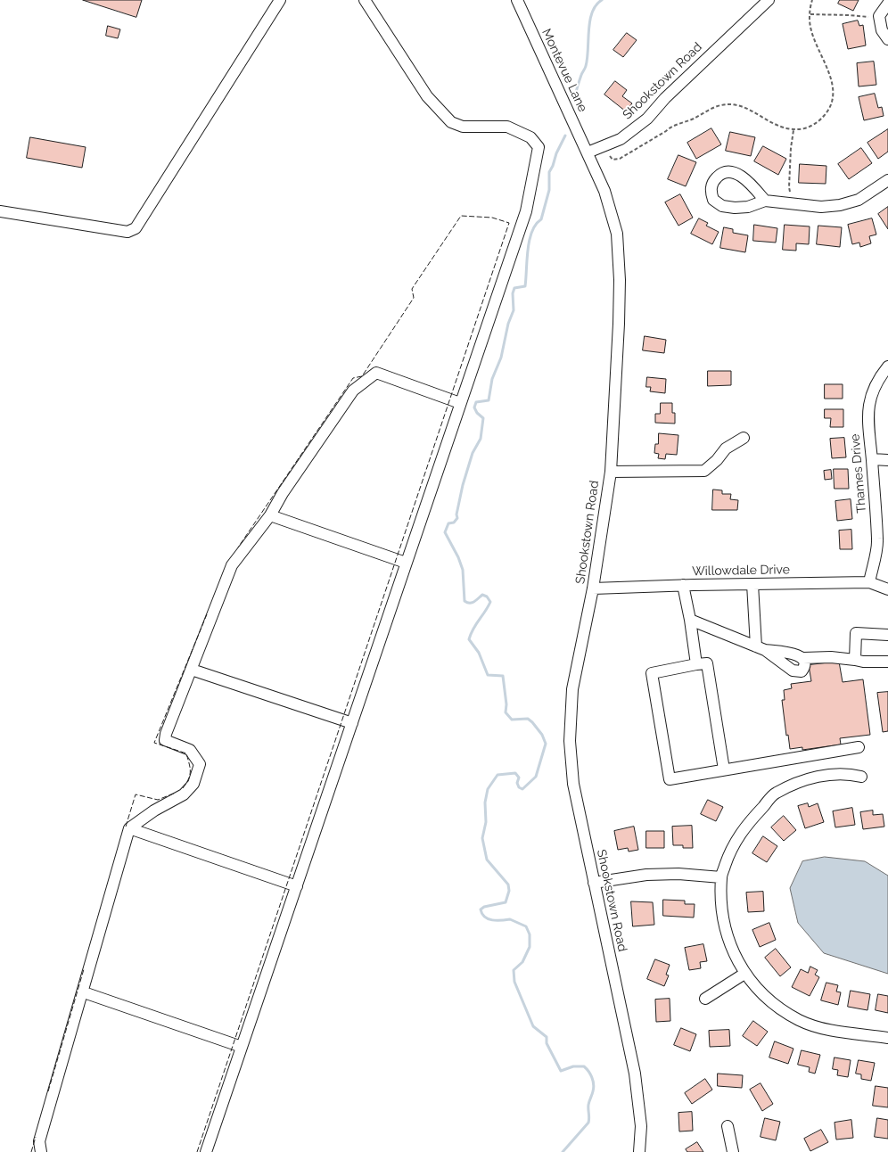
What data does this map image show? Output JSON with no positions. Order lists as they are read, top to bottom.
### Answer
{
  "streets": {
    "street": [
      "Montevue Lane",
      "Shookstown Road",
      "Thames Drive",
      "Willowdale Drive"
    ]
  },
  "crossings": [
    ["Montevue Lane", "Shookstown Road"],
    ["Shookstown Road", "Willowdale Drive"],
    ["Thames Drive", "Willowdale Drive"]
  ]
}
